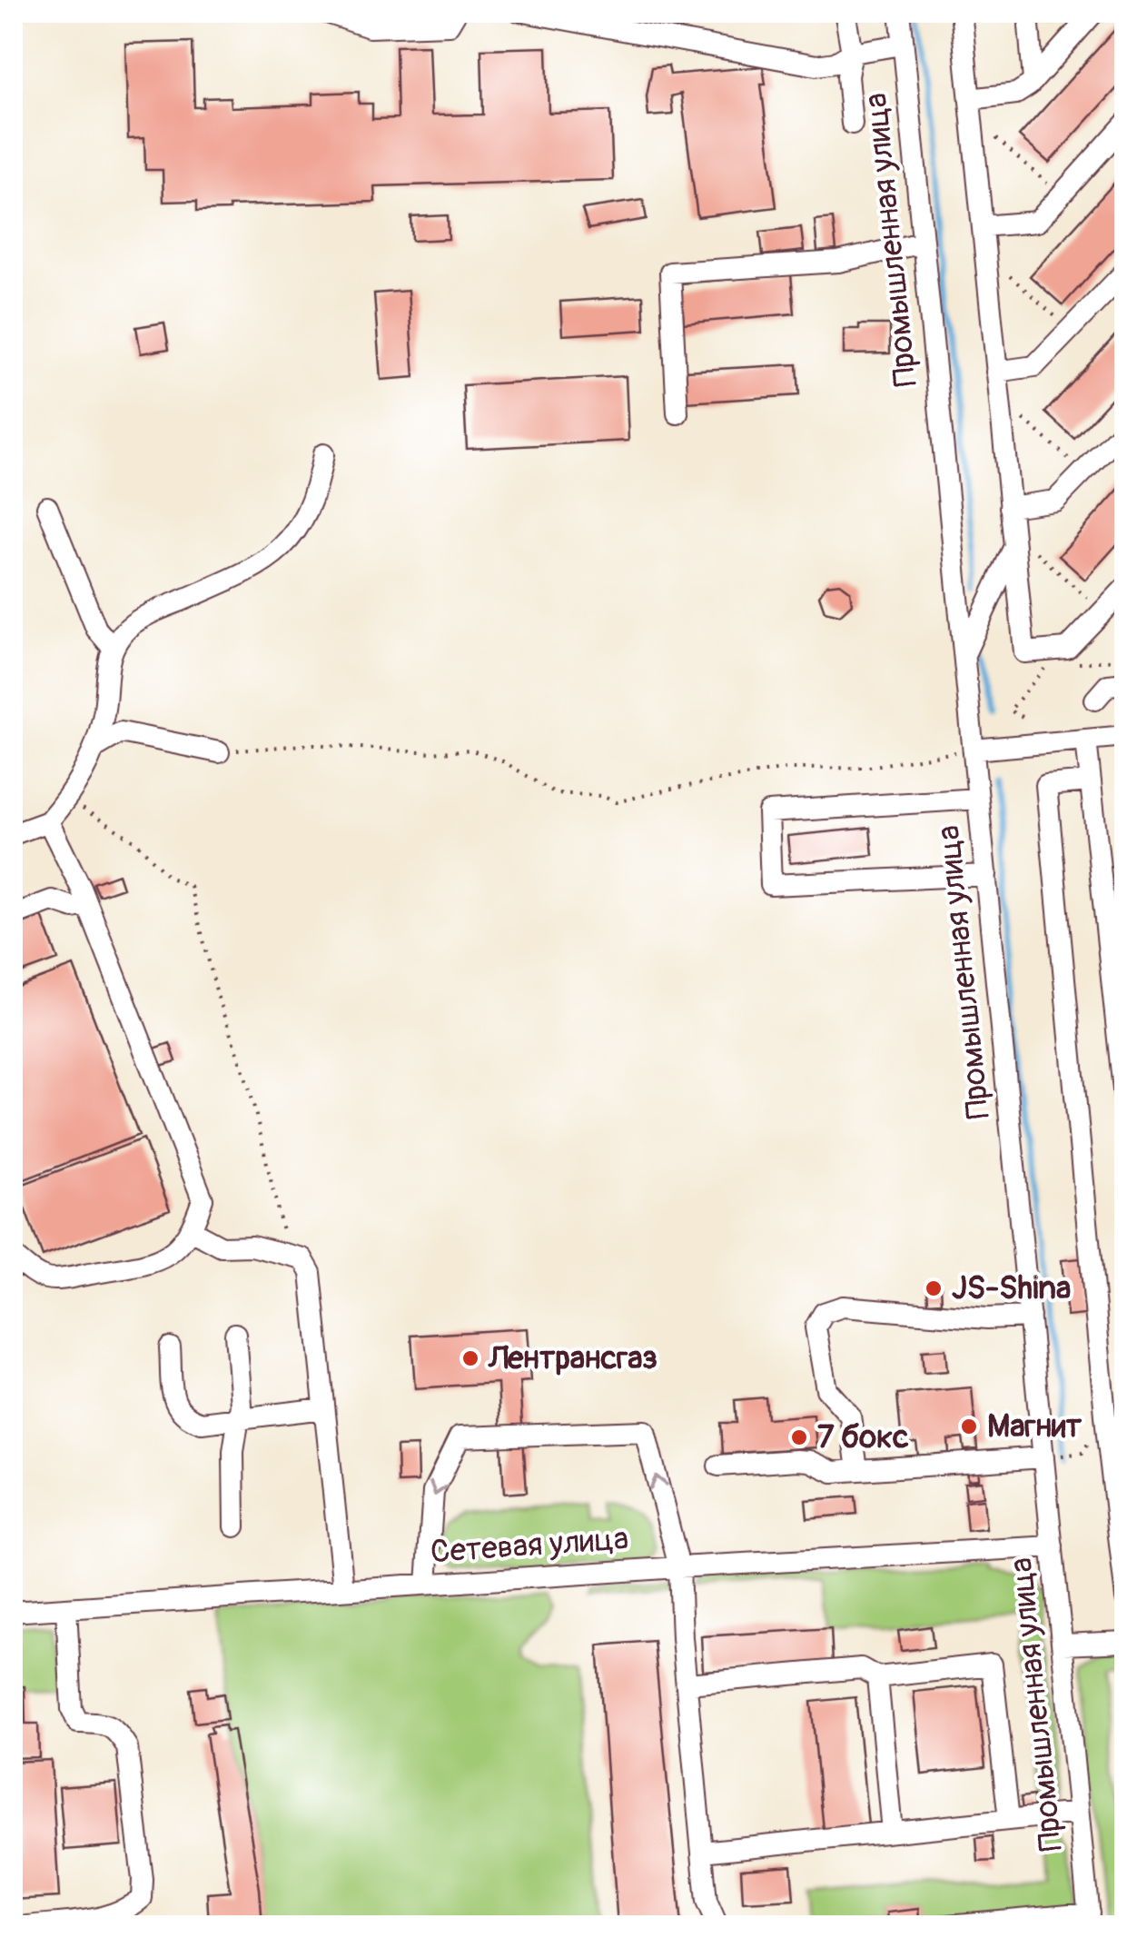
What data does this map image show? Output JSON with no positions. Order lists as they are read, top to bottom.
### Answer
{
  "streets": {
    "street": ["Промышленная улица", "Сетевая улица"]
  },
  "crossings": [
    ["Промышленная улица", "Сетевая улица"]
  ],
  "places": [
    "JS-Shina",
    "Лентрансгаз",
    "Магнит",
    "7 бокс"
  ]
}
